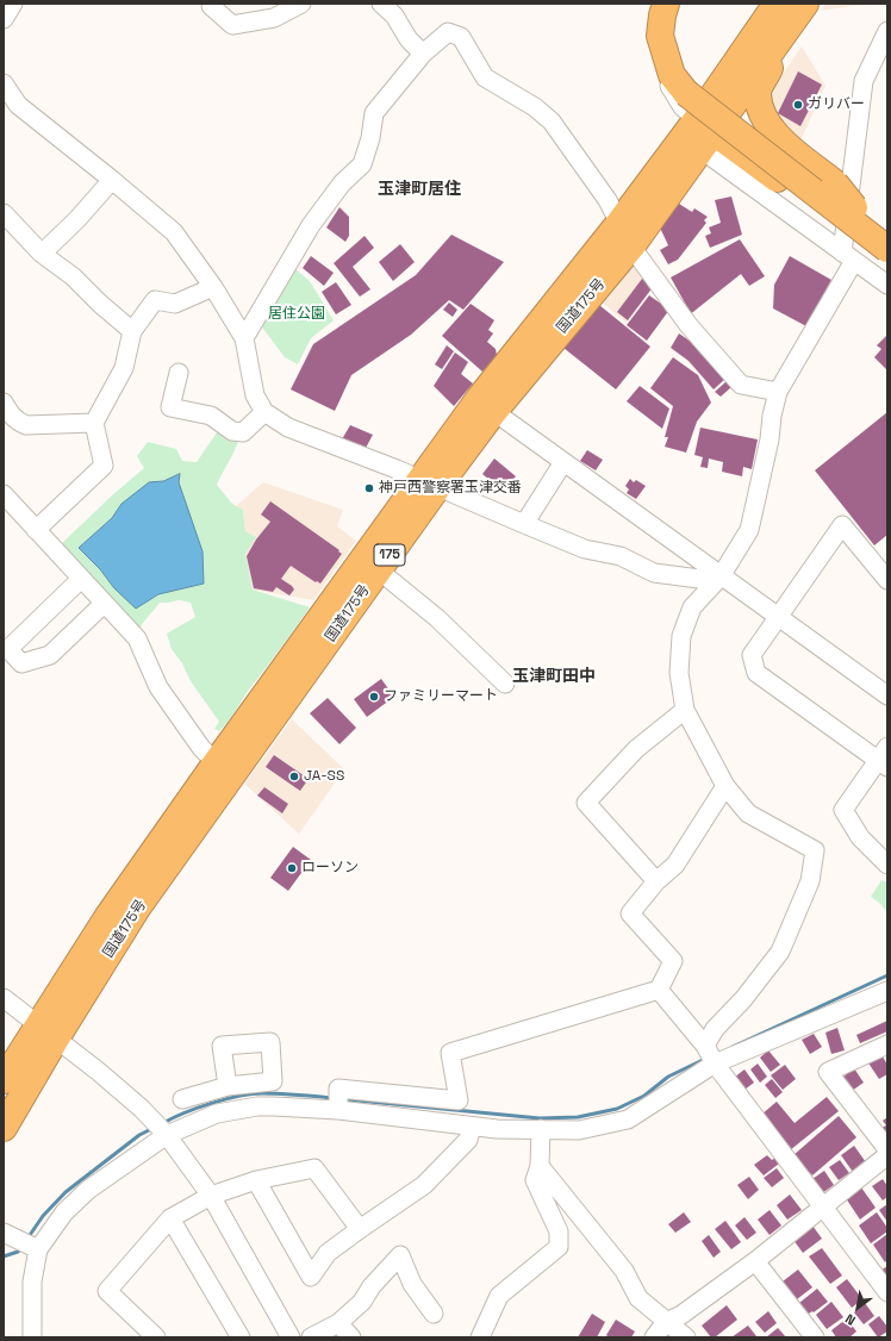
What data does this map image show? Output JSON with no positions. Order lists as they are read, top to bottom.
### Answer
{
  "streets": {
    "highway": ["国道175号", "175"]
  },
  "districts": ["玉津町居住", "玉津町田中"],
  "parks": ["居住公園"],
  "places": [
    "ガリバー",
    "神戸西警察署玉津交番",
    "ファミリーマート",
    "JA-SS",
    "ローソン"
  ],
  "north": "bottom left"
}
